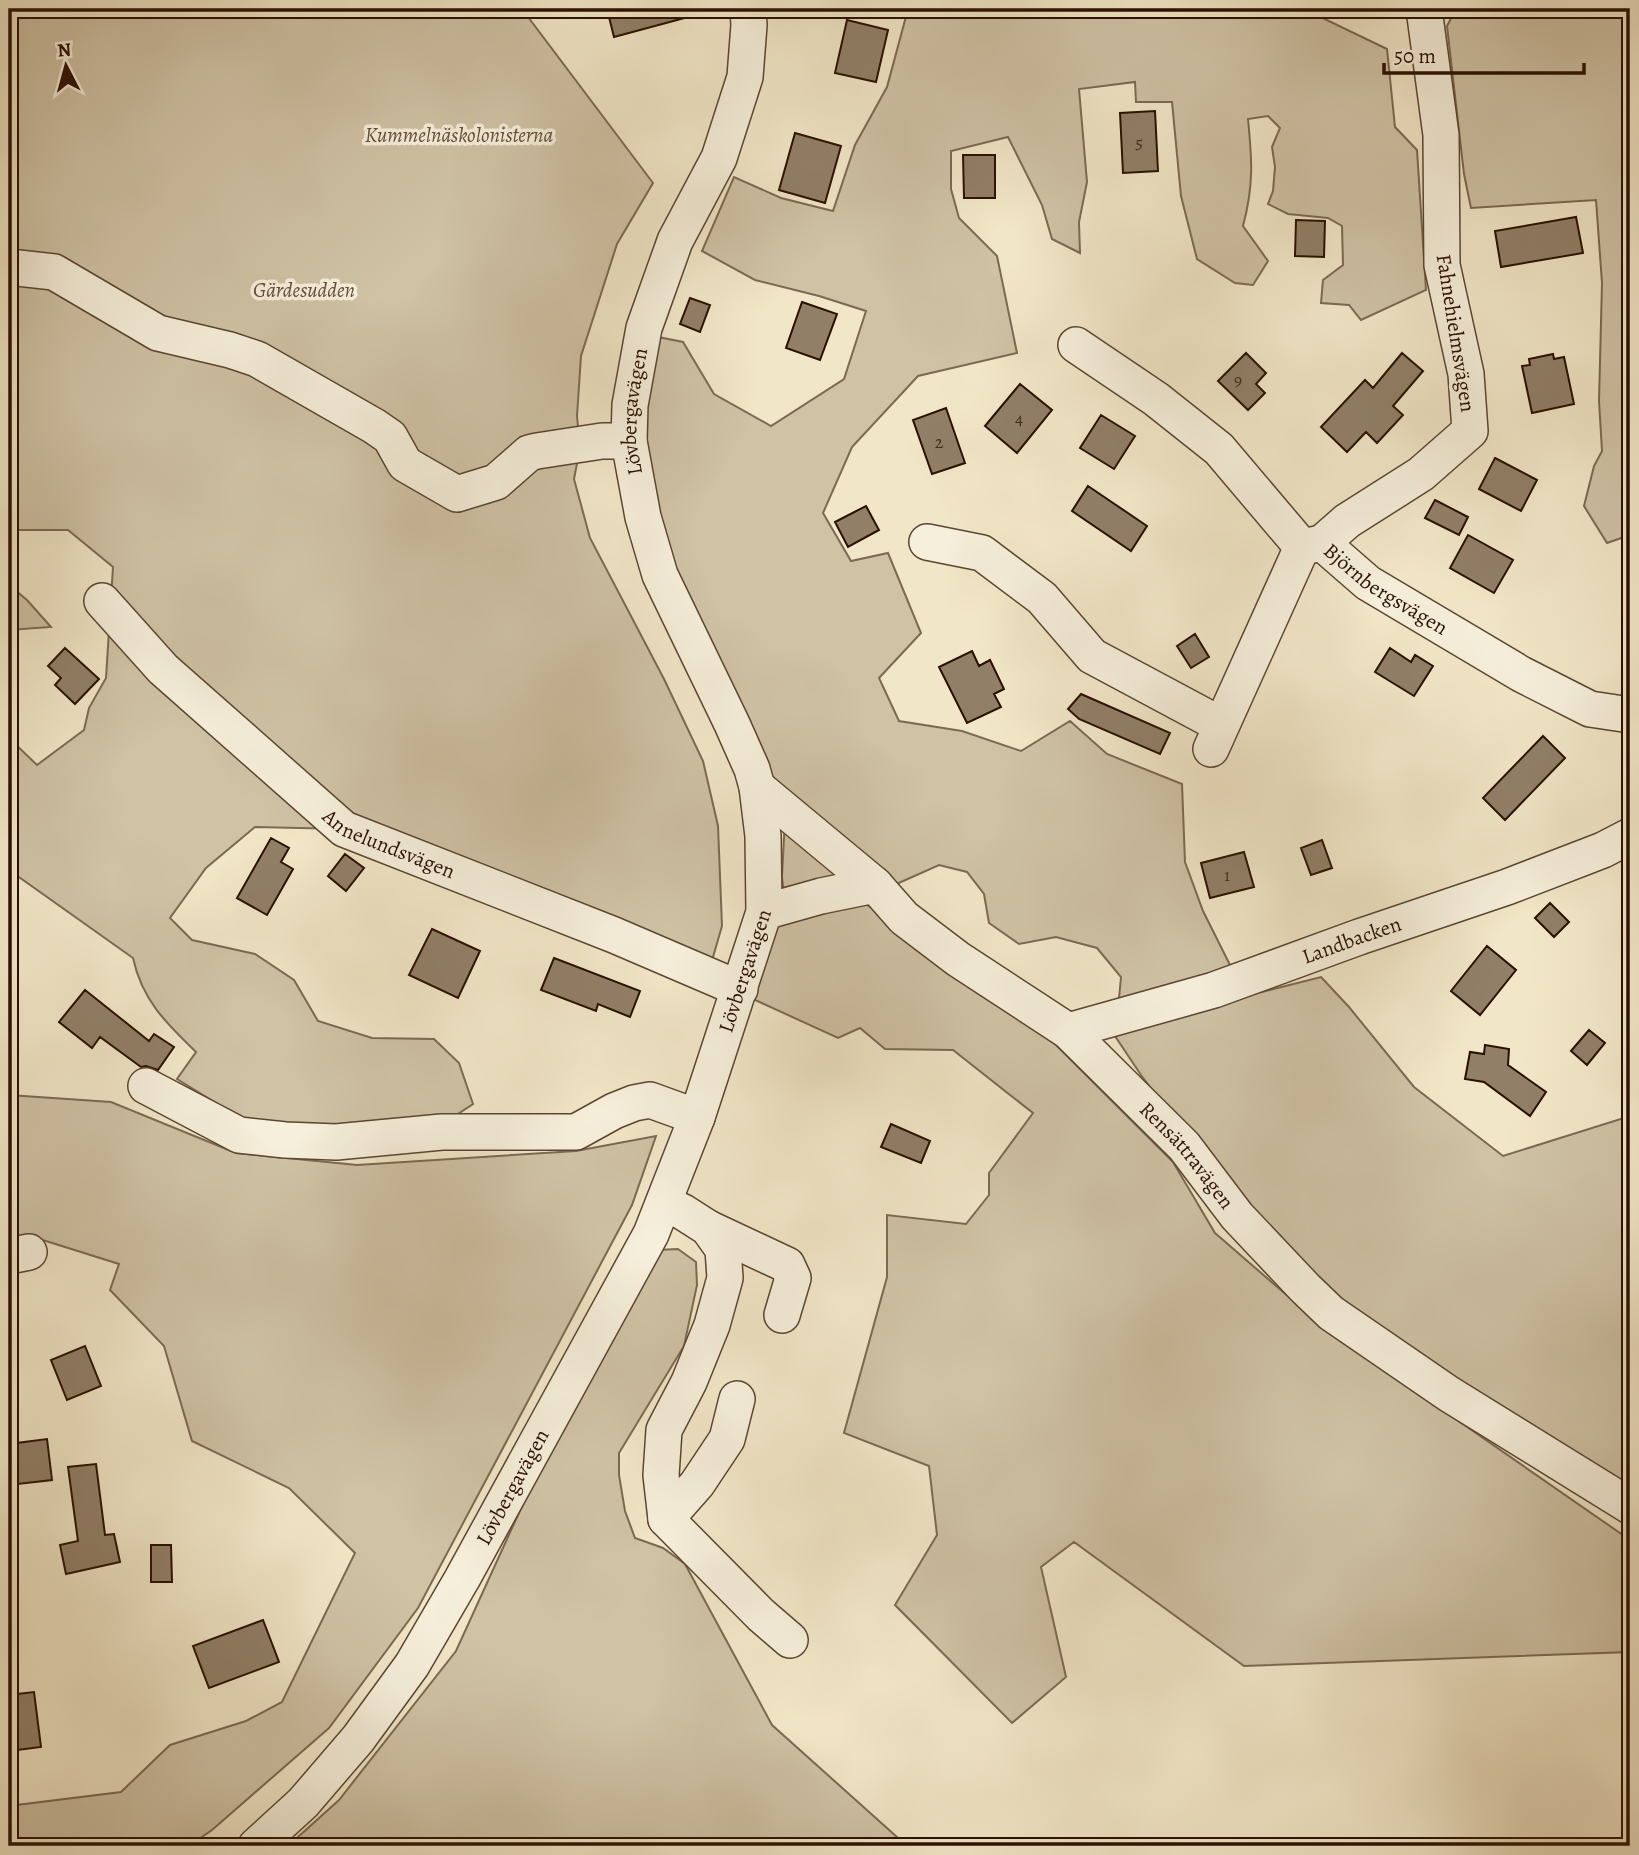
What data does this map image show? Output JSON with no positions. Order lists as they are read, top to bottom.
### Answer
{
  "streets": {
    "street": [
      "Fahnehielmsvägen",
      "Lövbergavägen",
      "Björnbergsvägen",
      "Annelundsvägen",
      "Landbacken",
      "Rensättravägen"
    ]
  },
  "crossings": [
    ["Fahnehielmsvägen", "Björnbergsvägen"],
    ["Lövbergavägen", "Annelundsvägen"],
    ["Lövbergavägen", "Rensättravägen"],
    ["Landbacken", "Rensättravägen"]
  ],
  "parks": ["Kummelnäskolonisterna", "Gärdesudden"],
  "house_numbers": [
    "5",
    "9",
    "4",
    "2",
    "1"
  ],
  "scale_bar": "50 m",
  "north": "top"
}
